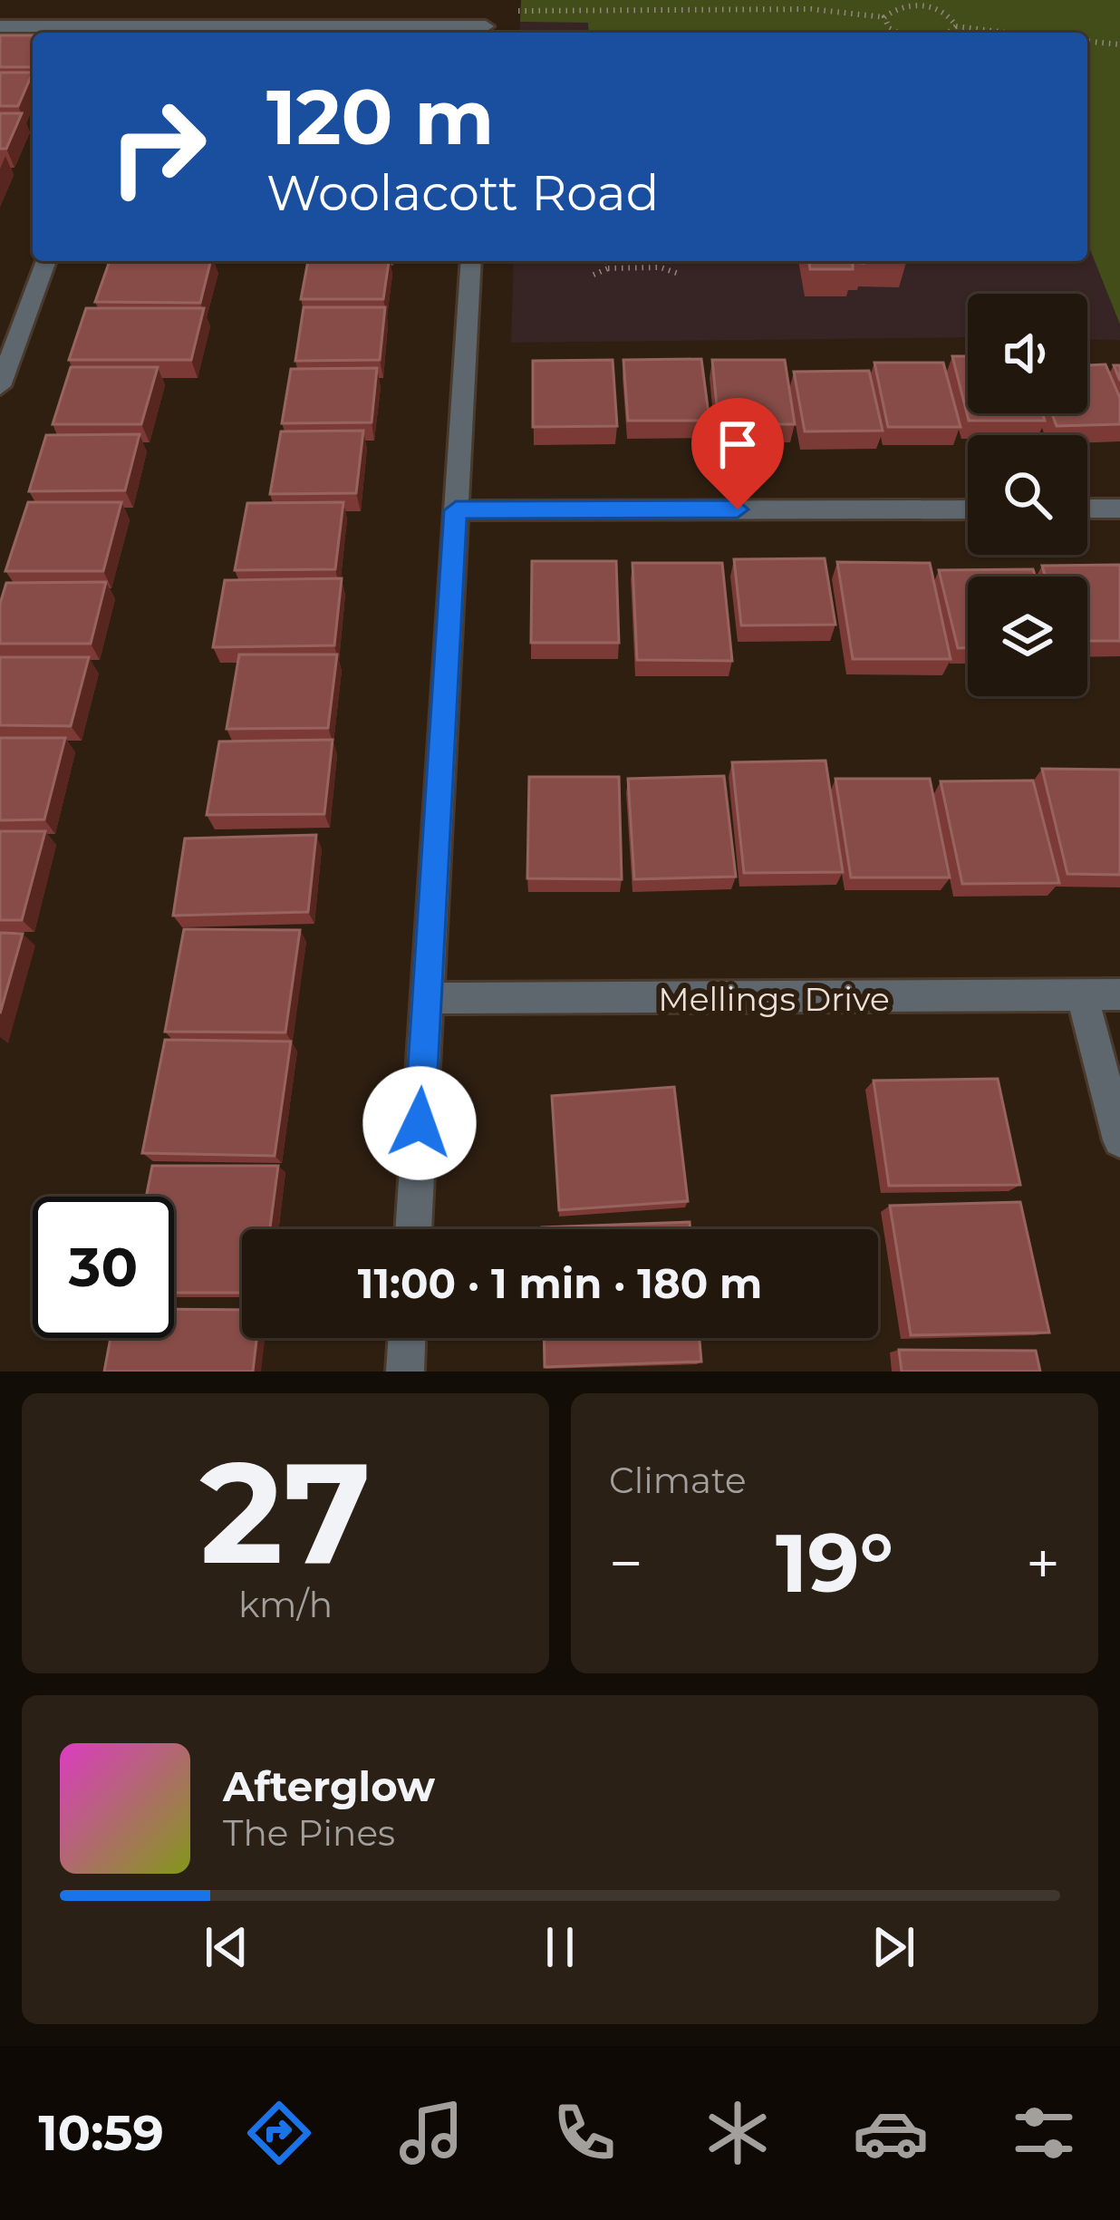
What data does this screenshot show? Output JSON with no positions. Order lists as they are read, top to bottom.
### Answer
{
  "streets": {
    "street": ["Mellings Drive"]
  },
  "page": {
    "turn": ["120 m", "Woolacott Road"],
    "limit": "30",
    "trip": "11:00 · 1 min · 180 m",
    "tile": [
      ["27", "km/h"],
      "Climate"
    ],
    "heat": ["−", "19°", "+"],
    "song": ["Afterglow", "The Pines"],
    "tabs": "10:59"
  }
}
